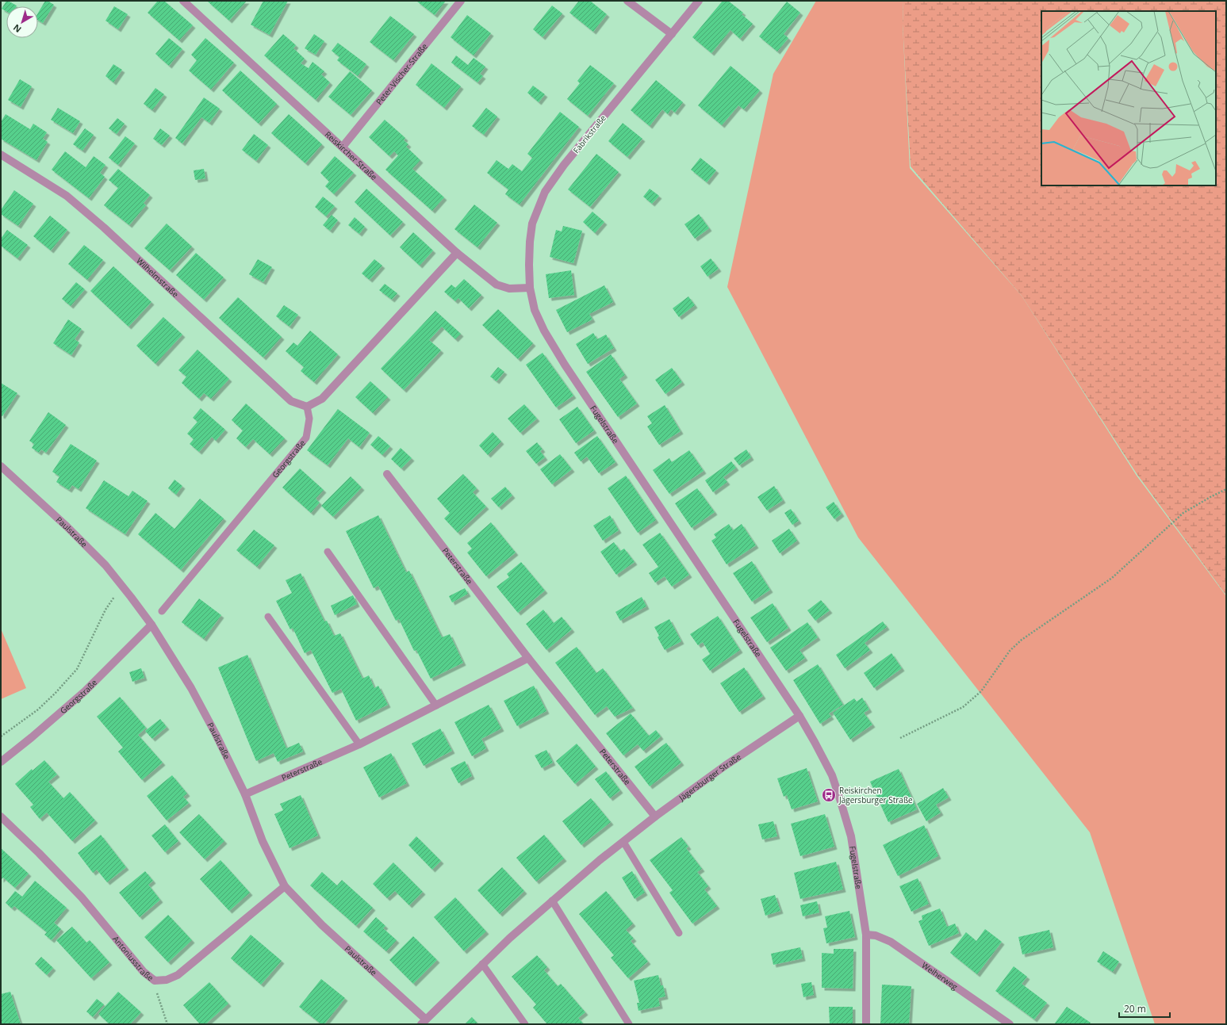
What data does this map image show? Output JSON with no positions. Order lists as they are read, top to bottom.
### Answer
{
  "streets": {
    "street": [
      "Peter-Vischer-Straße",
      "Fabrikstraße",
      "Reiskircher Straße",
      "Wilhelmstraße",
      "Fugelstraße",
      "Georgstraße",
      "Paulstraße",
      "Peterstraße",
      "Jägersburger Straße",
      "Antoniusstraße",
      "Weiherweg"
    ]
  },
  "crossings": [
    ["Peter-Vischer-Straße", "Reiskircher Straße"],
    ["Fabrikstraße", "Reiskircher Straße"],
    ["Fabrikstraße", "Fugelstraße"],
    ["Reiskircher Straße", "Fugelstraße"],
    ["Wilhelmstraße", "Georgstraße"],
    ["Fugelstraße", "Jägersburger Straße"],
    ["Fugelstraße", "Weiherweg"],
    ["Georgstraße", "Paulstraße"],
    ["Paulstraße", "Peterstraße"],
    ["Paulstraße", "Jägersburger Straße"],
    ["Paulstraße", "Antoniusstraße"],
    ["Peterstraße", "Jägersburger Straße"]
  ],
  "places": {
    "bus stop": ["Reiskirchen Jägersburger Straße"]
  },
  "scale_bar": "20 m",
  "north": "bottom left"
}
